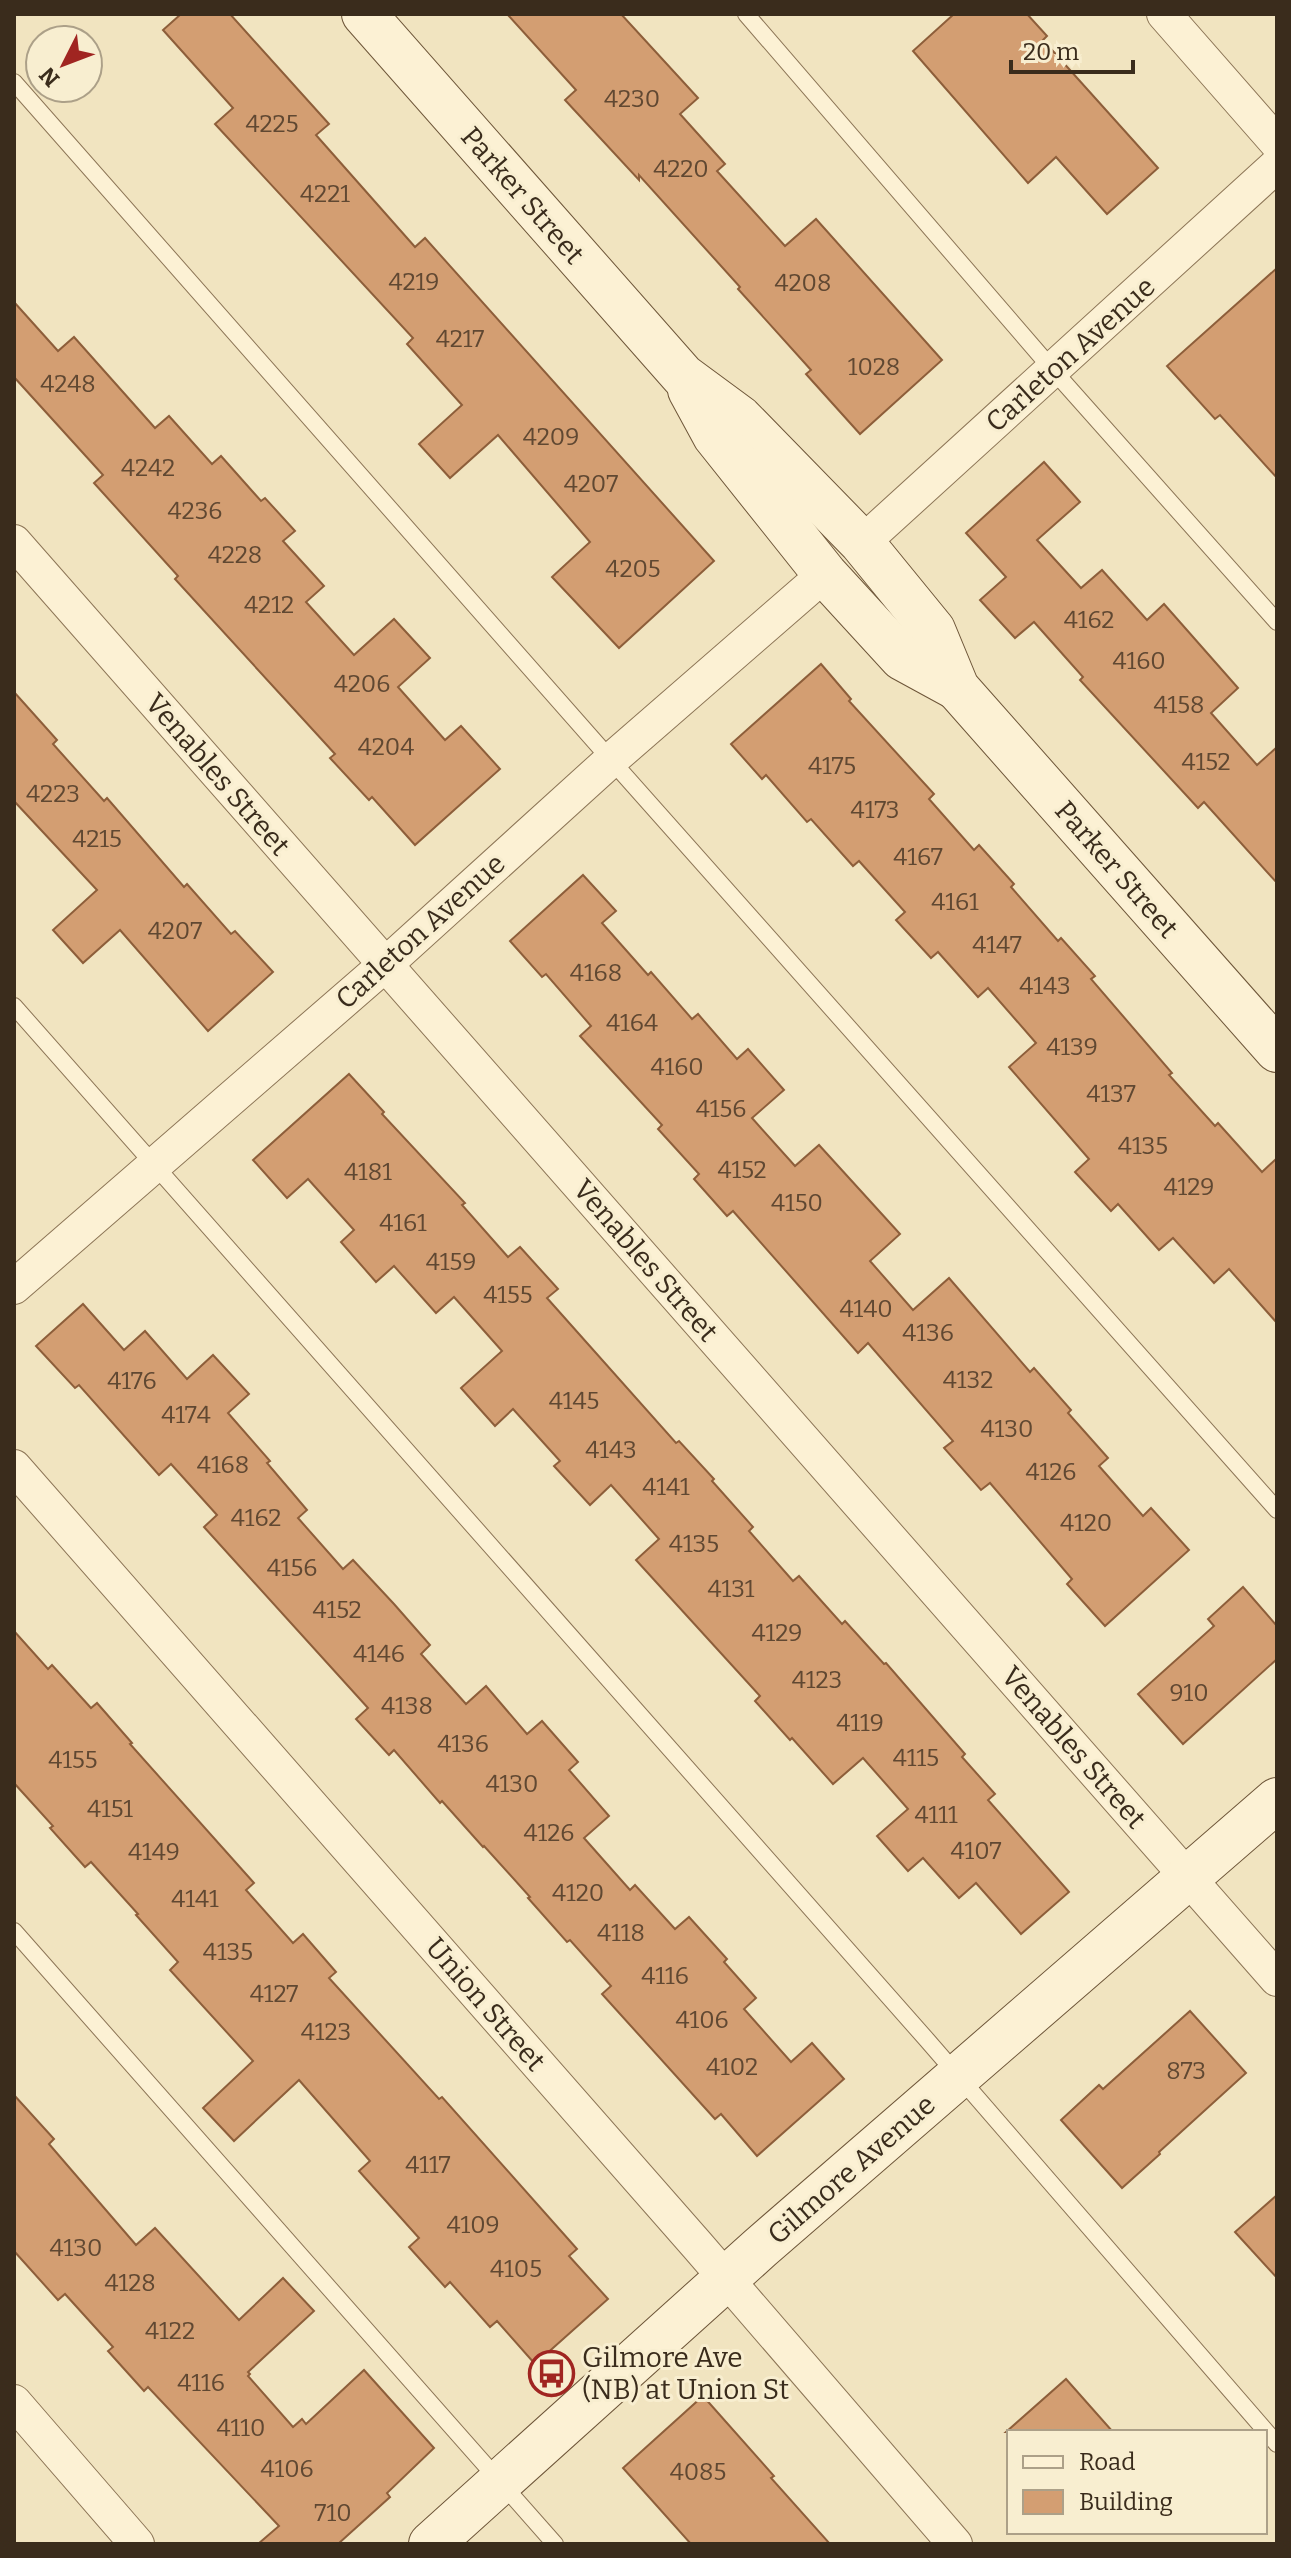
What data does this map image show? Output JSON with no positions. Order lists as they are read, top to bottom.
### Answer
{
  "streets": {
    "street": [
      "Parker Street",
      "Carleton Avenue",
      "Venables Street",
      "Union Street",
      "Gilmore Avenue"
    ]
  },
  "crossings": [
    ["Parker Street", "Carleton Avenue"],
    ["Carleton Avenue", "Venables Street"],
    ["Venables Street", "Gilmore Avenue"],
    ["Union Street", "Gilmore Avenue"]
  ],
  "places": {
    "bus stop": ["Gilmore Ave (NB) at Union St"]
  },
  "house_numbers": [
    "4230",
    "4225",
    "4220",
    "4221",
    "4219",
    "4208",
    "4217",
    "1028",
    "4248",
    "4209",
    "4242",
    "4207",
    "4236",
    "4228",
    "4205",
    "4212",
    "4162",
    "4160",
    "4206",
    "4158",
    "4204",
    "4152",
    "4175",
    "4223",
    "4173",
    "4215",
    "4167",
    "4161",
    "4207",
    "4147",
    "4168",
    "4143",
    "4164",
    "4139",
    "4160",
    "4137",
    "4156",
    "4135",
    "4152",
    "4181",
    "4129",
    "4150",
    "4161",
    "4159",
    "4155",
    "4140",
    "4136",
    "4132",
    "4176",
    "4145",
    "4174",
    "4130",
    "4143",
    "4168",
    "4126",
    "4141",
    "4162",
    "4120",
    "4135",
    "4156",
    "4131",
    "4152",
    "4129",
    "4146",
    "4123",
    "910",
    "4138",
    "4119",
    "4136",
    "4115",
    "4155",
    "4130",
    "4151",
    "4111",
    "4126",
    "4107",
    "4149",
    "4120",
    "4141",
    "4118",
    "4135",
    "4116",
    "4127",
    "4106",
    "4123",
    "4102",
    "873",
    "4117",
    "4109",
    "4130",
    "4105",
    "4128",
    "4122",
    "4116",
    "4110",
    "4106",
    "4085",
    "710"
  ],
  "legend": ["Road", "Building"],
  "scale_bar": "20 m",
  "north": "bottom left"
}
